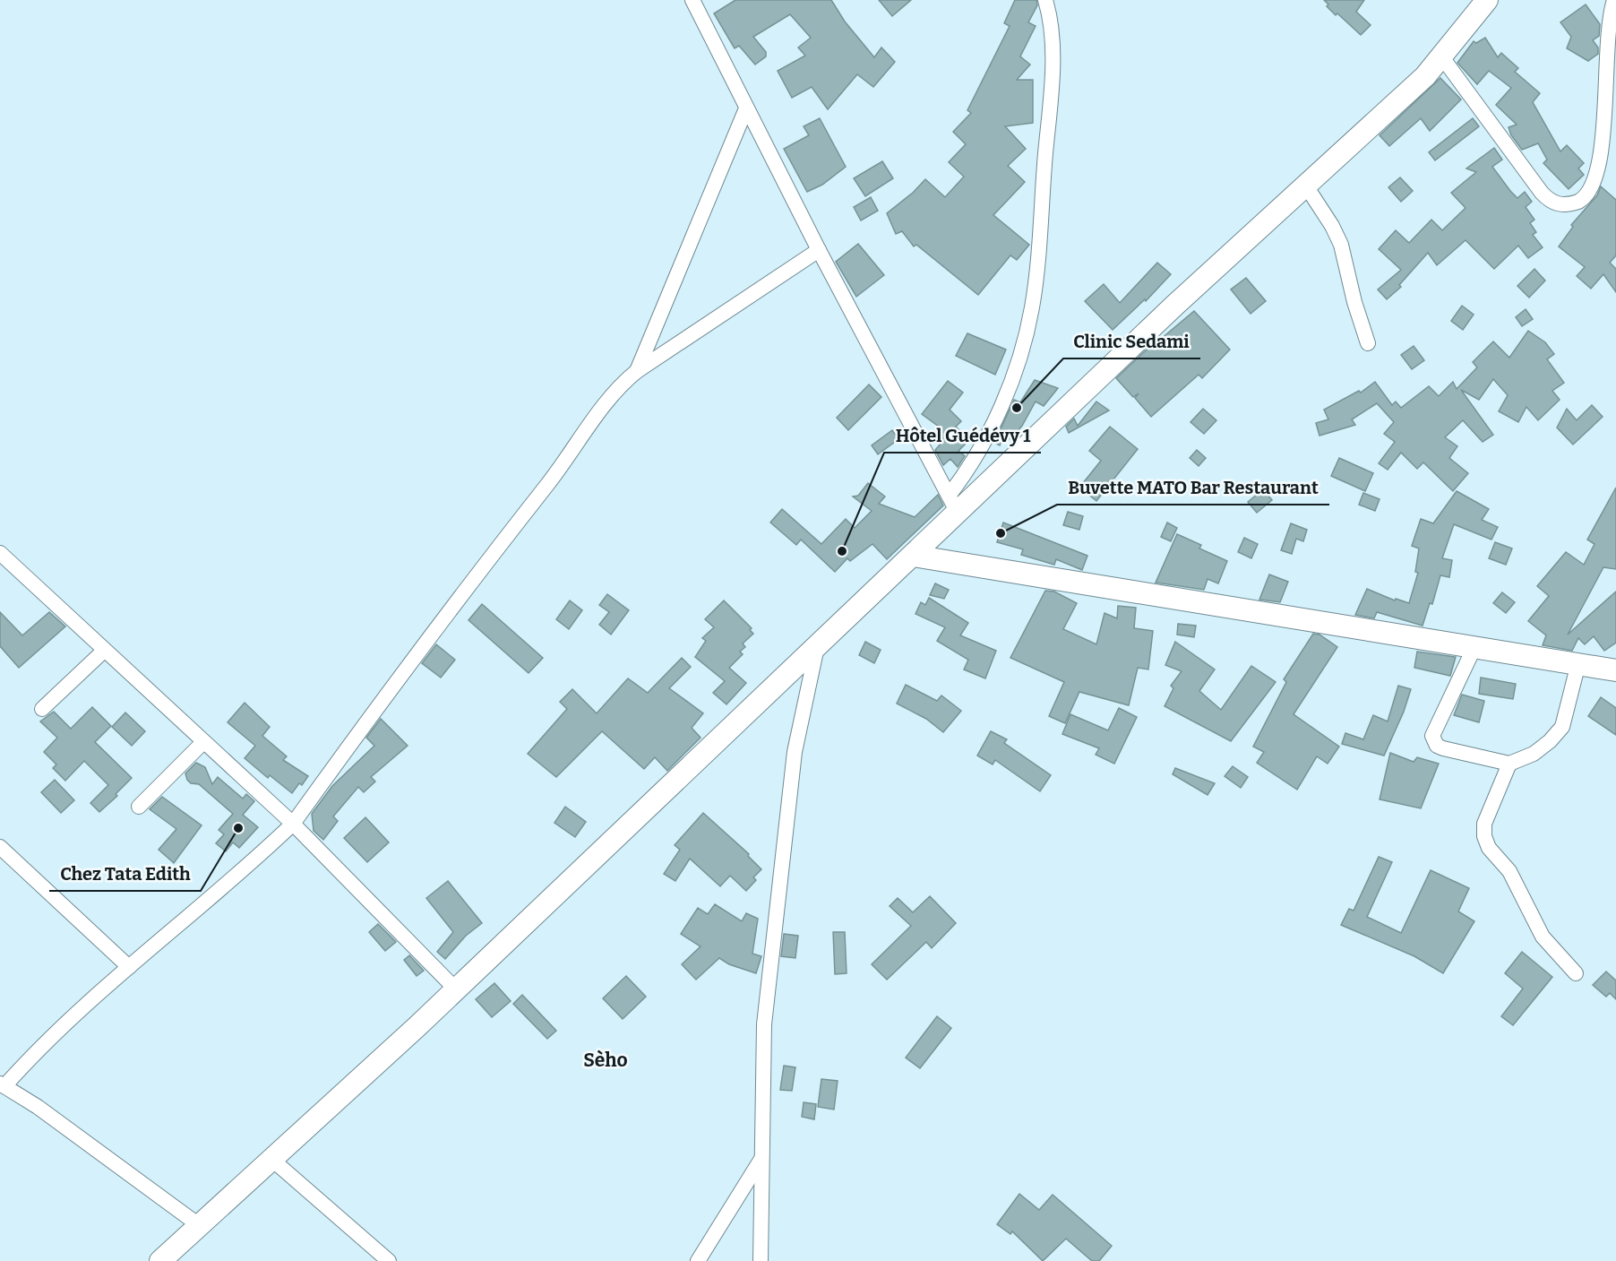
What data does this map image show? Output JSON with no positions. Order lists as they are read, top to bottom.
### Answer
{
  "districts": ["Sèho"],
  "places": [
    "Clinic Sedami",
    "Buvette MATO Bar Restaurant",
    "Hôtel Guédévy 1",
    "Chez Tata Edith"
  ]
}
